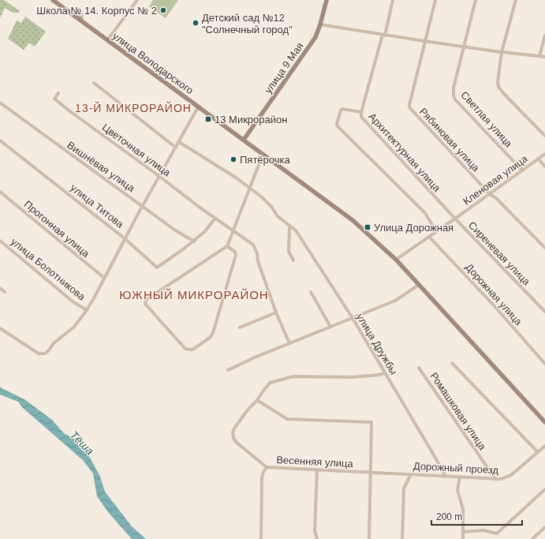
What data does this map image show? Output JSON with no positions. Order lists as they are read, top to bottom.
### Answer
{
  "streets": {
    "main road": ["улица Володарского", "улица 9 Мая"],
    "street": [
      "Светлая улица",
      "Рябиновая улица",
      "Цветочная улица",
      "Архитектурная улица",
      "Вишнёвая улица",
      "Кленовая улица",
      "улица Титова",
      "Прогонная улица",
      "Сиреневая улица",
      "улица Болотникова",
      "Дорожная улица",
      "улица Дружбы",
      "Ромашковая улица",
      "Весенняя улица",
      "Дорожный проезд"
    ]
  },
  "crossings": [
    ["улица Володарского", "улица 9 Мая"],
    ["улица Володарского", "Кленовая улица"],
    ["Светлая улица", "Кленовая улица"],
    ["Рябиновая улица", "Кленовая улица"],
    ["Архитектурная улица", "Кленовая улица"],
    ["Архитектурная улица", "Сиреневая улица"],
    ["Вишнёвая улица", "улица Титова"],
    ["Кленовая улица", "Сиреневая улица"],
    ["Кленовая улица", "Дорожная улица"],
    ["улица Дружбы", "Дорожный проезд"],
    ["Ромашковая улица", "Дорожный проезд"],
    ["Весенняя улица", "Дорожный проезд"]
  ],
  "districts": ["13-Й МИКРОРАЙОН", "ЮЖНЫЙ МИКРОРАЙОН"],
  "water": ["Тёша"],
  "places": {
    "other": ["Школа № 14. Корпус № 2", "Детский сад №12 \"Солнечный город\"", "Пятёрочка"],
    "transit": ["13 Микрорайон", "Улица Дорожная"]
  },
  "scale_bar": "200 m"
}
